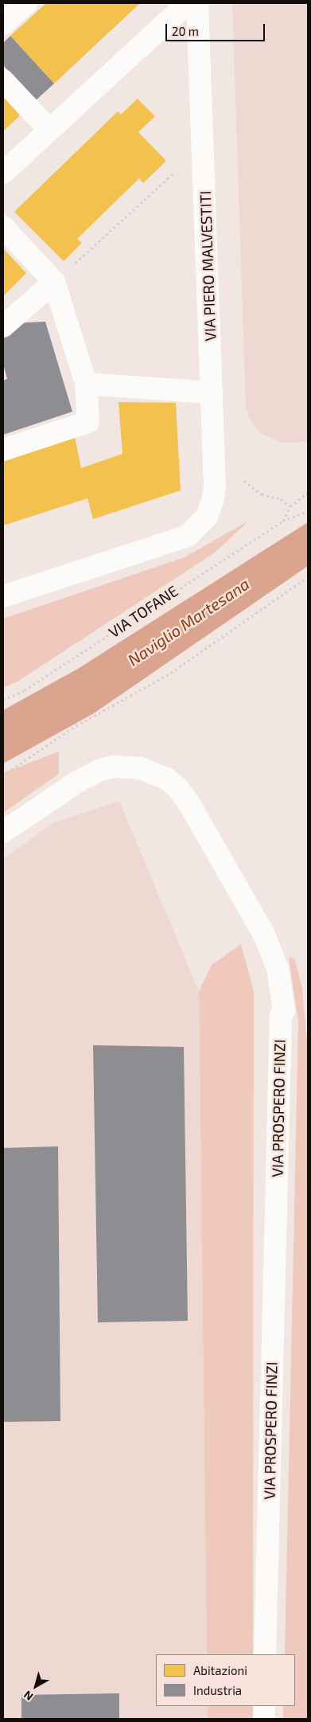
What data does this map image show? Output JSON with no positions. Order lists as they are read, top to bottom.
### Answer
{
  "streets": {
    "street": ["VIA PIERO MALVESTITI", "VIA PROSPERO FINZI"],
    "path": ["VIA TOFANE"]
  },
  "water": ["Naviglio Martesana"],
  "legend": ["Abitazioni", "Industria"],
  "scale_bar": "20 m",
  "north": "bottom left"
}
